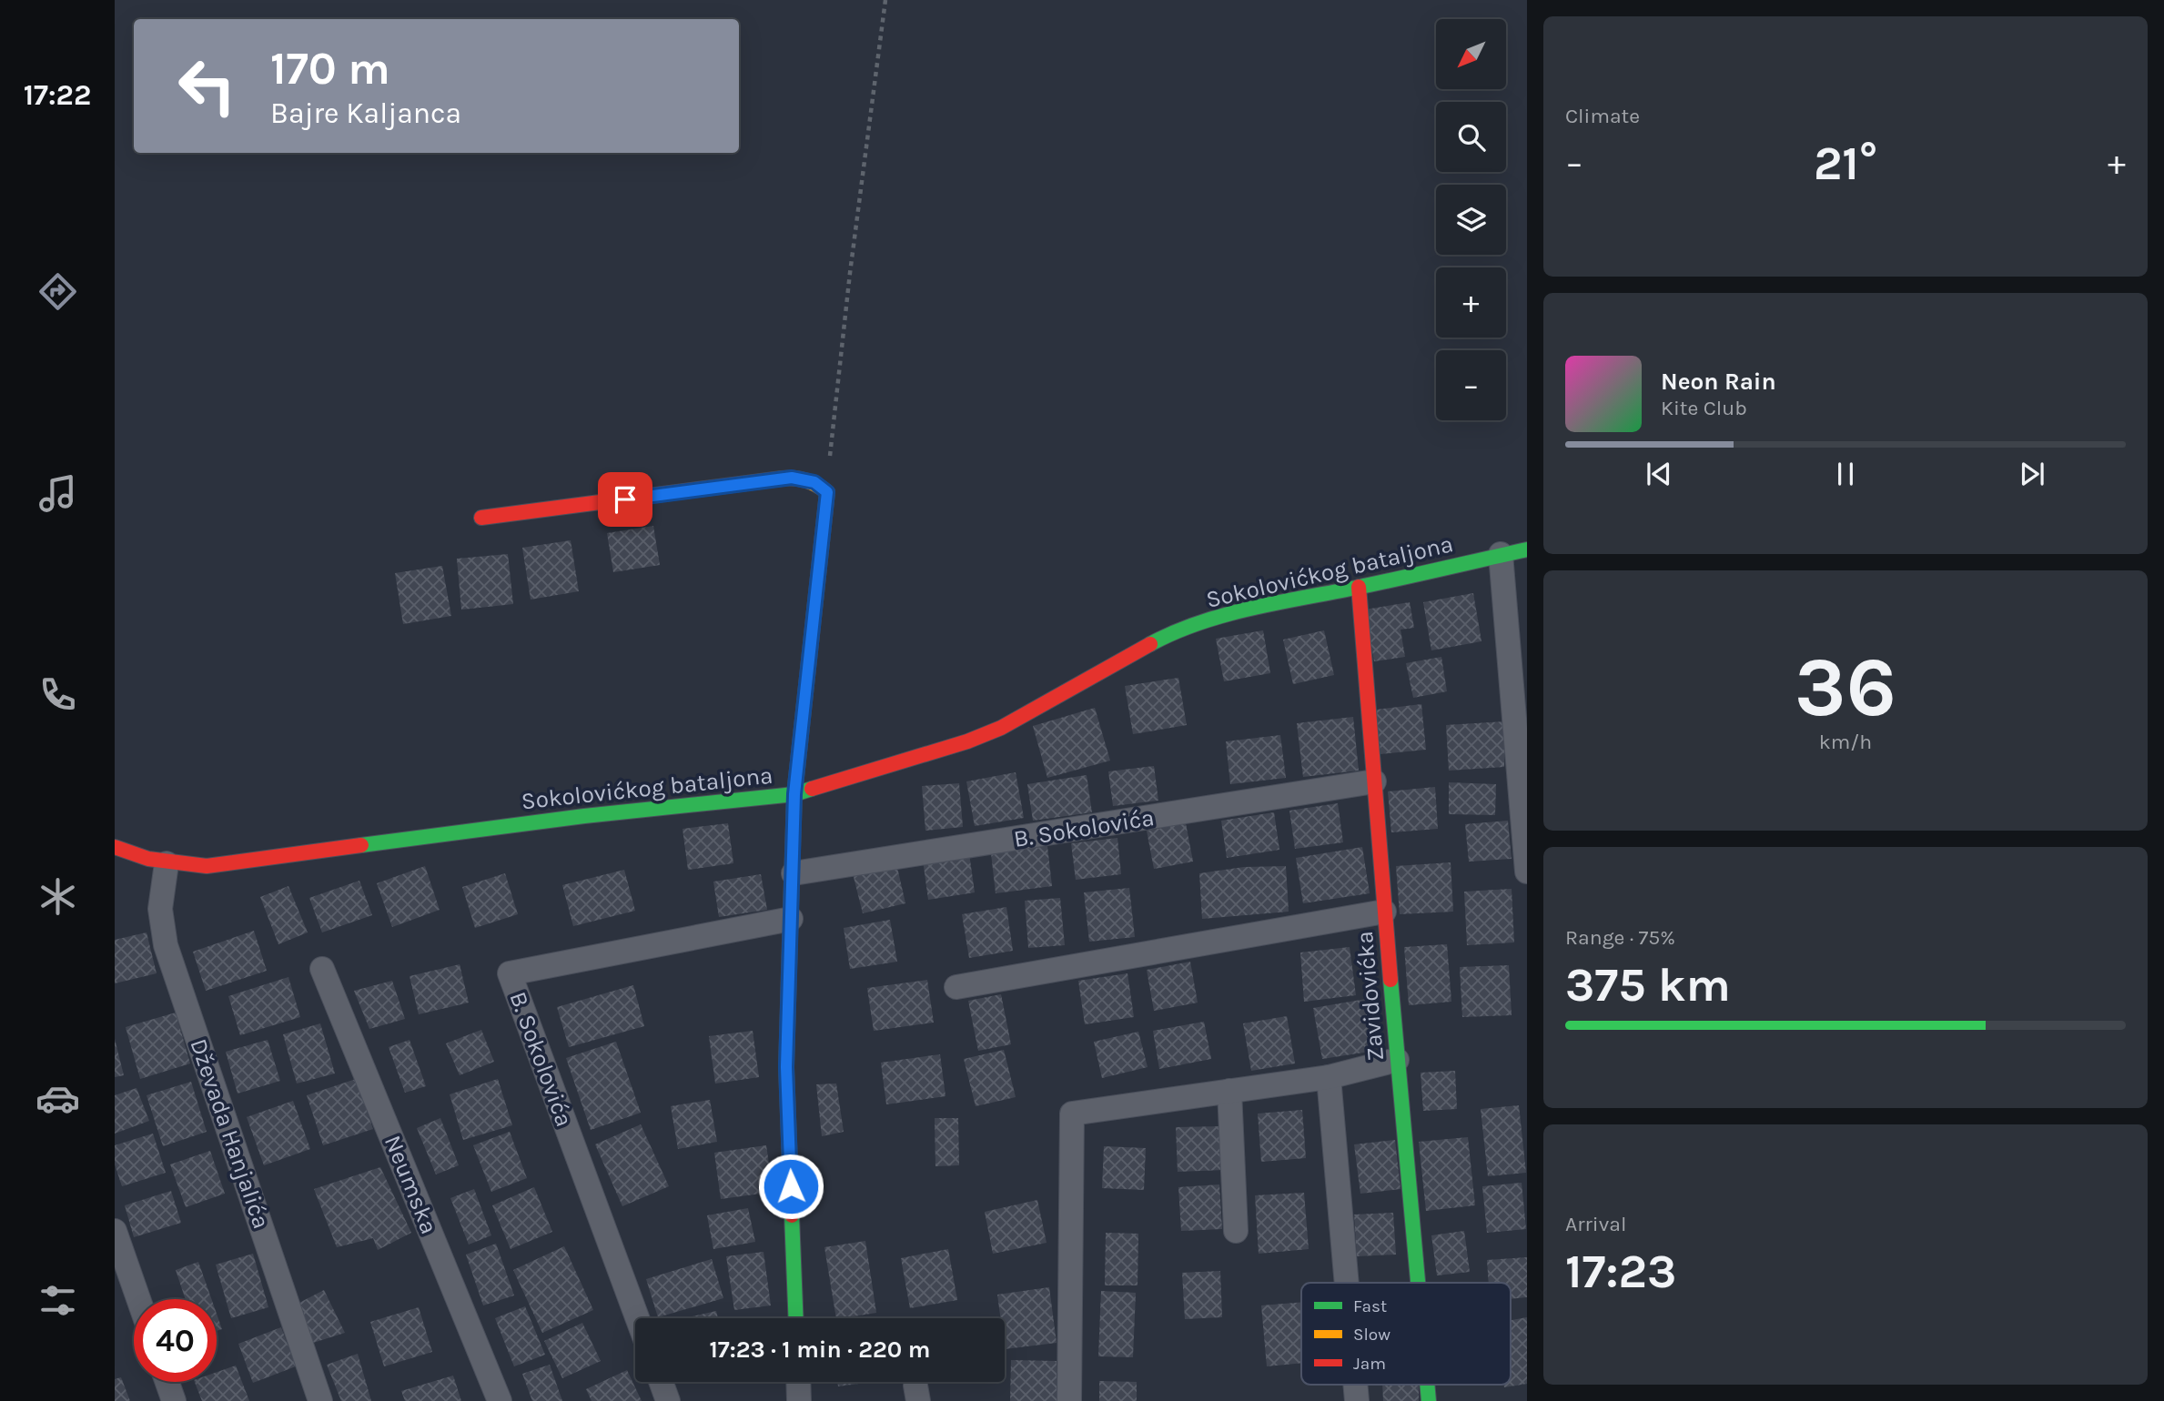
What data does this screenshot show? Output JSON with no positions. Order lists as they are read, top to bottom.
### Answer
{
  "streets": {
    "street": [
      "Sokolovićkog bataljona",
      "B. Sokolovića",
      "Zavidovićka",
      "Dževada Hanjalića",
      "Neumska"
    ]
  },
  "crossings": [
    ["Sokolovićkog bataljona", "Zavidovićka"],
    ["Sokolovićkog bataljona", "Dževada Hanjalića"],
    ["B. Sokolovića", "Zavidovićka"]
  ],
  "legend": ["Fast", "Slow", "Jam"],
  "north": "bottom left",
  "page": {
    "tabs": "17:22",
    "tile": [
      "Climate",
      ["36", "km/h"],
      ["Range · 75%", "375 km"],
      ["Arrival", "17:23"]
    ],
    "map_buttons": ["+", "−"],
    "turn": ["170 m", "Bajre Kaljanca"],
    "heat": ["−", "21°", "+"],
    "song": ["Neon Rain", "Kite Club"],
    "limit": "40",
    "trip": "17:23 · 1 min · 220 m"
  }
}
